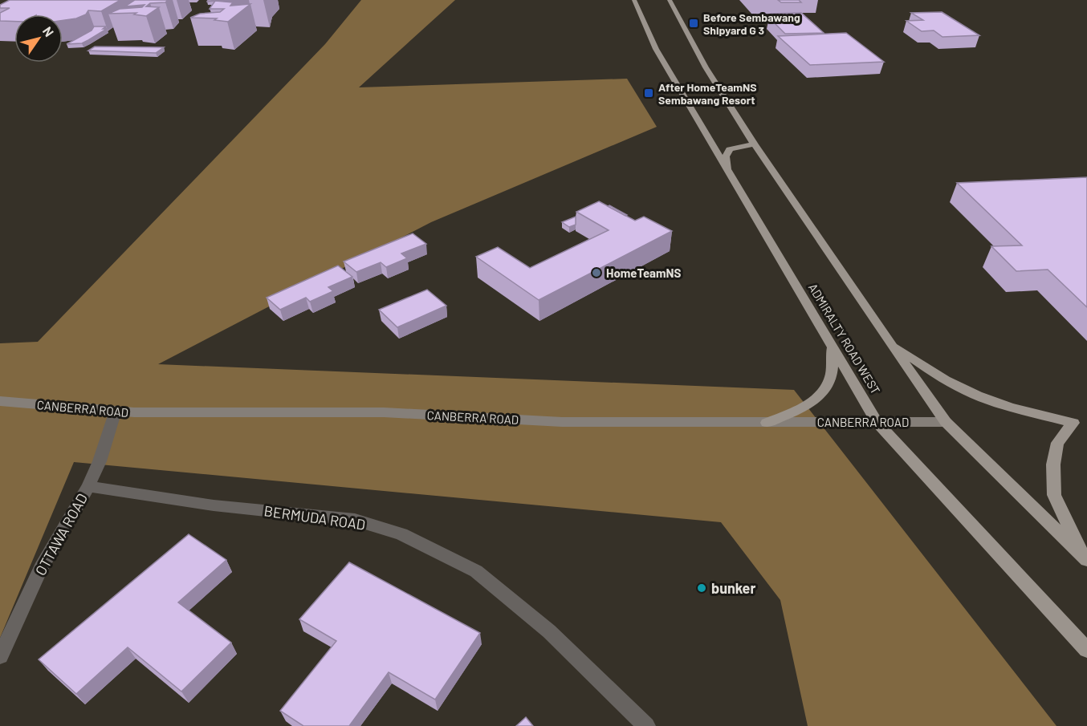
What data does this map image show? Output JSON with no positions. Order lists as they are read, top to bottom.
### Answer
{
  "streets": {
    "main road": ["ADMIRALTY ROAD WEST", "CANBERRA ROAD"],
    "street": ["BERMUDA ROAD", "OTTAWA ROAD"]
  },
  "crossings": [
    ["ADMIRALTY ROAD WEST", "CANBERRA ROAD"],
    ["CANBERRA ROAD", "OTTAWA ROAD"],
    ["BERMUDA ROAD", "OTTAWA ROAD"]
  ],
  "places": {
    "transit": ["Before Sembawang Shipyard G 3", "After HomeTeamNS Sembawang Resort"],
    "other": ["HomeTeamNS", "bunker"]
  },
  "north": "top right"
}
